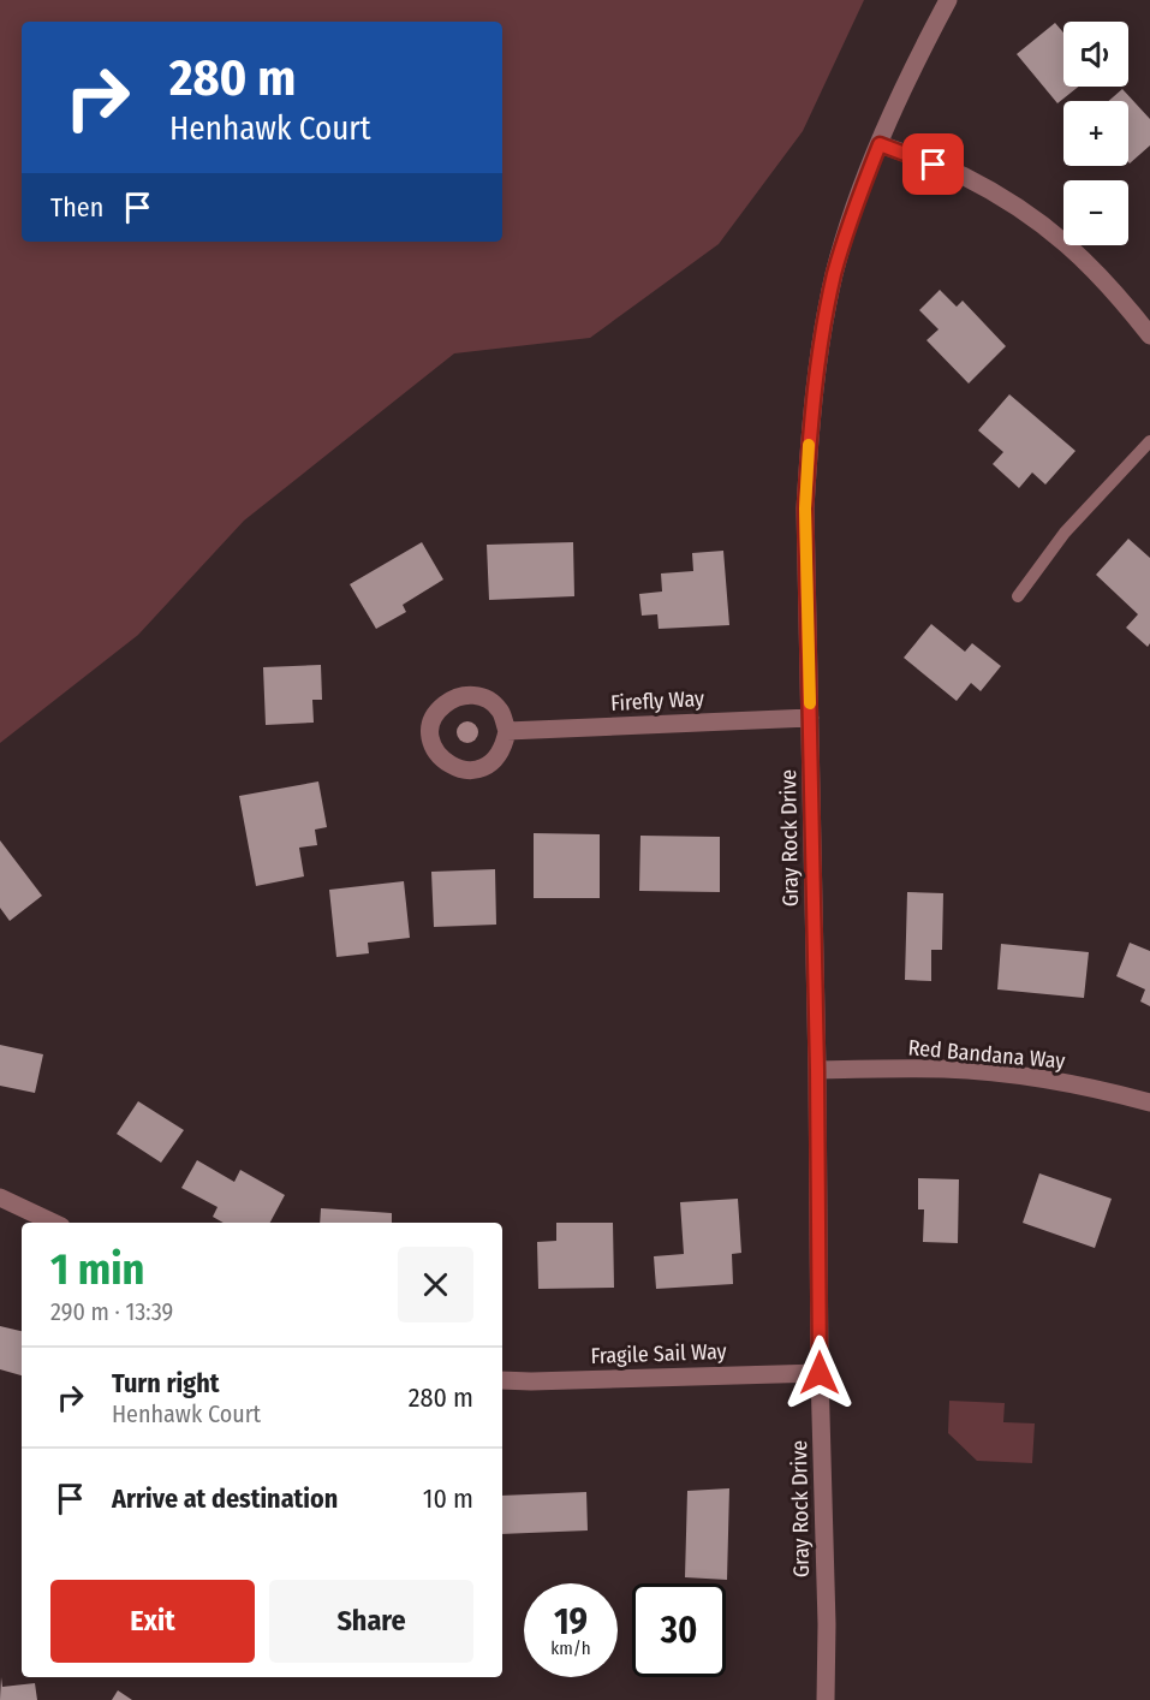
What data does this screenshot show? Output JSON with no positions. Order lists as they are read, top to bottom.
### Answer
{
  "streets": {
    "street": [
      "Firefly Way",
      "Gray Rock Drive",
      "Red Bandana Way",
      "Fragile Sail Way"
    ]
  },
  "crossings": [
    ["Firefly Way", "Gray Rock Drive"],
    ["Gray Rock Drive", "Red Bandana Way"],
    ["Gray Rock Drive", "Fragile Sail Way"]
  ],
  "page": {
    "map_buttons": ["+", "−"],
    "turn": ["280 m", "Henhawk Court"],
    "then": "Then",
    "heading": ["1 min", "290 m · 13:39"],
    "list": [
      {
        "name": "Turn right",
        "note": "Henhawk Court",
        "value": "280 m"
      },
      {
        "name": "Arrive at destination",
        "value": "10 m"
      }
    ],
    "buttons": ["Exit", "Share"],
    "speed": "19 km/h",
    "limit": "30"
  }
}
